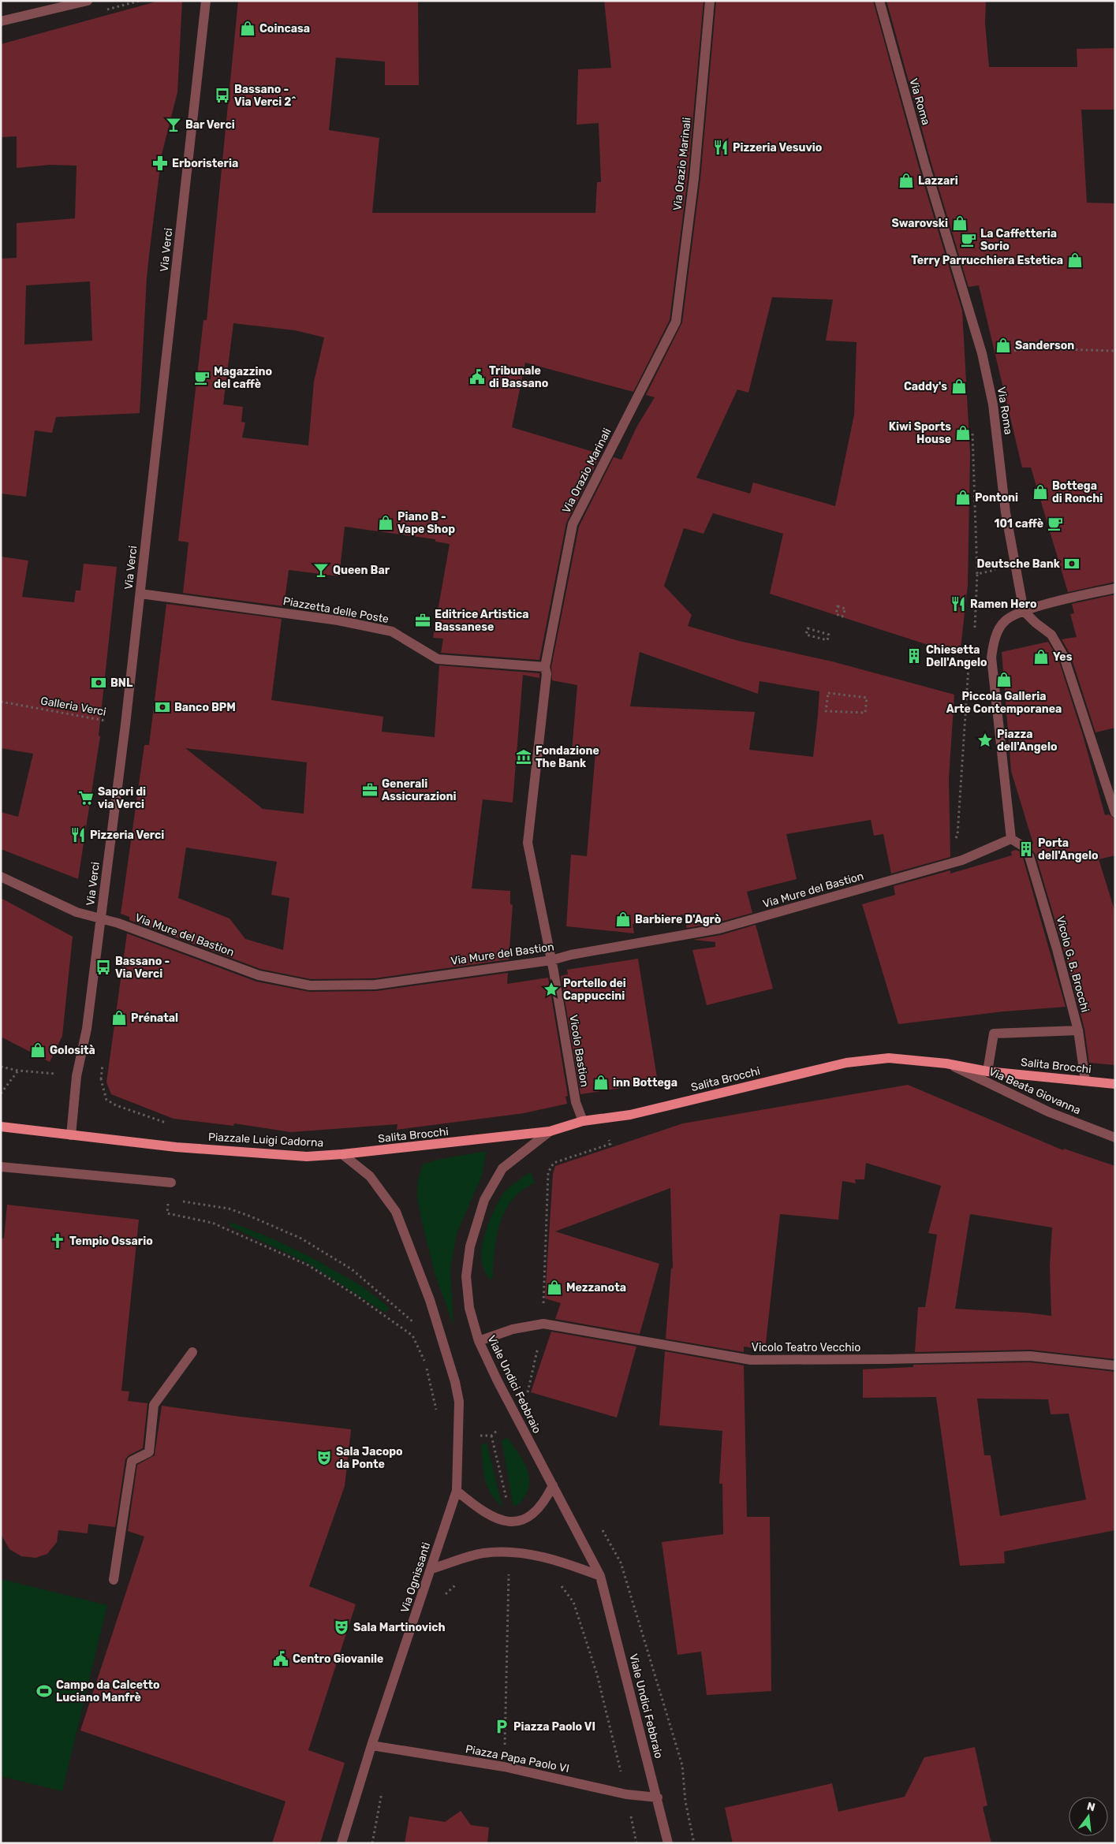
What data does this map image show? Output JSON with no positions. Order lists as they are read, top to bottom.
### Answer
{
  "streets": {
    "main road": ["Salita Brocchi", "Piazzale Luigi Cadorna"],
    "street": [
      "Via Roma",
      "Via Orazio Marinali",
      "Via Verci",
      "Piazzetta delle Poste",
      "Via Mure del Bastion",
      "Vicolo G. B. Brocchi",
      "Vicolo Bastion",
      "Via Beata Giovanna",
      "Vicolo Teatro Vecchio",
      "Viale Undici Febbraio",
      "Via Ognissanti",
      "Piazza Papa Paolo VI"
    ],
    "path": ["Galleria Verci"]
  },
  "crossings": [
    ["Via Orazio Marinali", "Piazzetta delle Poste"],
    ["Via Orazio Marinali", "Via Mure del Bastion"],
    ["Via Orazio Marinali", "Vicolo Bastion"],
    ["Via Verci", "Piazzetta delle Poste"],
    ["Via Verci", "Galleria Verci"],
    ["Via Verci", "Via Mure del Bastion"],
    ["Via Verci", "Piazzale Luigi Cadorna"],
    ["Via Mure del Bastion", "Vicolo Bastion"],
    ["Vicolo G. B. Brocchi", "Salita Brocchi"],
    ["Vicolo Bastion", "Salita Brocchi"],
    ["Salita Brocchi", "Via Beata Giovanna"],
    ["Salita Brocchi", "Piazzale Luigi Cadorna"],
    ["Salita Brocchi", "Viale Undici Febbraio"],
    ["Salita Brocchi", "Via Ognissanti"],
    ["Piazzale Luigi Cadorna", "Via Ognissanti"],
    ["Vicolo Teatro Vecchio", "Viale Undici Febbraio"],
    ["Viale Undici Febbraio", "Piazza Papa Paolo VI"],
    ["Via Ognissanti", "Piazza Papa Paolo VI"]
  ],
  "places": {
    "shop": [
      "Coincasa",
      "Lazzari",
      "Swarovski",
      "Terry Parrucchiera Estetica",
      "Sanderson",
      "Caddy's",
      "Kiwi Sports House",
      "Bottega di Ronchi",
      "Pontoni",
      "Piano B - Vape Shop",
      "Yes",
      "Piccola Galleria Arte Contemporanea",
      "Barbiere D'Agrò",
      "Prénatal",
      "Golosità",
      "inn Bottega",
      "Mezzanota"
    ],
    "bus stop": ["Bassano - Via Verci 2^", "Bassano - Via Verci"],
    "bar": ["Bar Verci", "Queen Bar"],
    "restaurant": ["Pizzeria Vesuvio", "Ramen Hero", "Pizzeria Verci"],
    "pharmacy": ["Erboristeria"],
    "cafe": ["La Caffetteria Sorio", "Magazzino del caffè", "101 caffè"],
    "public building": ["Tribunale di Bassano", "Centro Giovanile"],
    "bank": ["Deutsche Bank", "BNL", "Banco BPM"],
    "office": ["Editrice Artistica Bassanese", "Generali Assicurazioni"],
    "building": ["Chiesetta Dell'Angelo", "Porta dell'Angelo"],
    "place": ["Piazza dell'Angelo", "Portello dei Cappuccini"],
    "museum": ["Fondazione The Bank"],
    "supermarket": ["Sapori di via Verci"],
    "church": ["Tempio Ossario"],
    "theatre": ["Sala Jacopo da Ponte", "Sala Martinovich"],
    "sports": ["Campo da Calcetto Luciano Manfrè"],
    "parking": ["Piazza Paolo VI"]
  },
  "north": "top"
}
